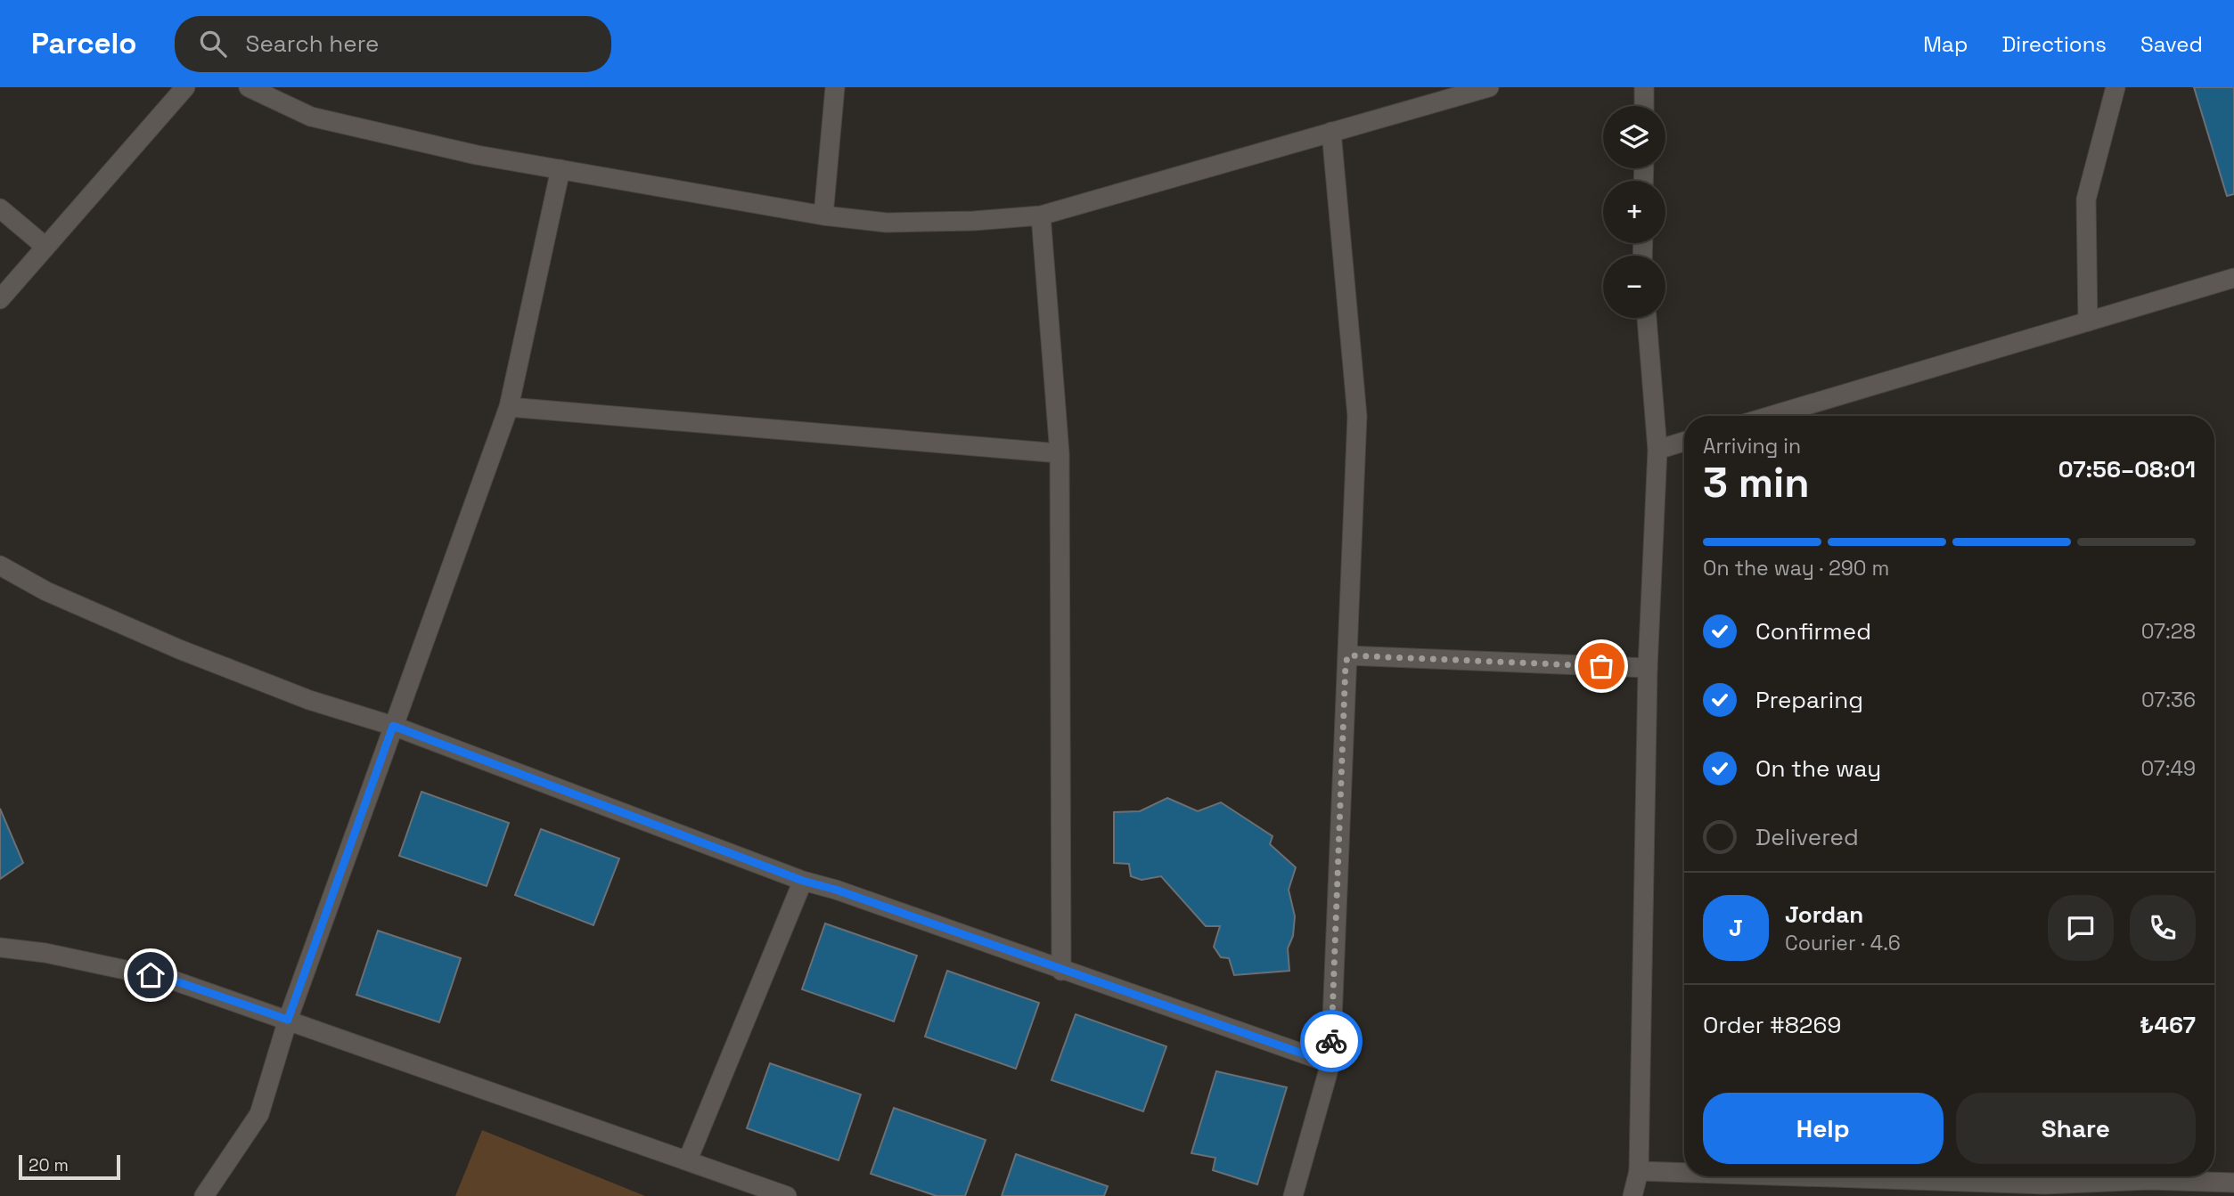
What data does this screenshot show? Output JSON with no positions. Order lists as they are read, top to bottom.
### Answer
{
  "scale_bar": "20 m",
  "page": {
    "header": "Parcelo",
    "search": "Search here",
    "nav": ["Map", "Directions", "Saved"],
    "map_buttons": ["+", "−"],
    "heading": ["3 min", "Arriving in", "07:56–08:01"],
    "panel": [
      "Jordan",
      "Courier · 4.6",
      "Order #8269",
      "₺467"
    ],
    "bar": "On the way · 290 m",
    "list": [
      ["Confirmed", "07:28"],
      ["Preparing", "07:36"],
      ["On the way", "07:49"],
      "Delivered"
    ],
    "round": "J",
    "buttons": ["Help", "Share"],
    "scale": "20 m"
  }
}
